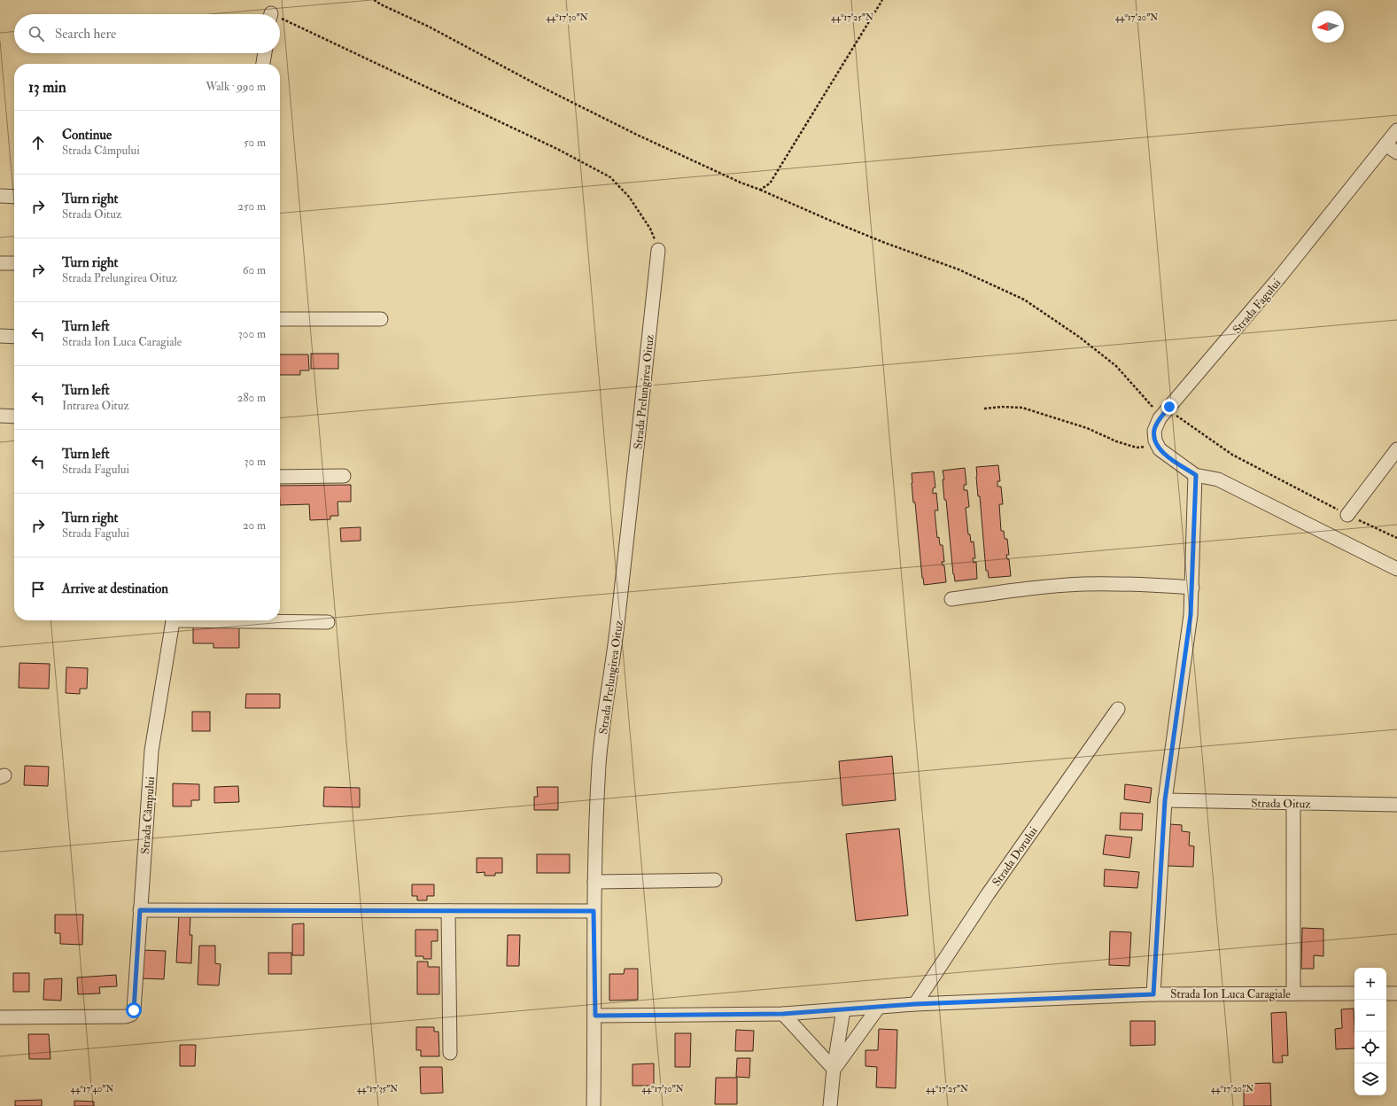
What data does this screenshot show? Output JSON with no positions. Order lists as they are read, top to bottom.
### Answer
{
  "streets": {
    "street": [
      "Strada Fagului",
      "Strada Prelungirea Oituz",
      "Strada Oituz",
      "Strada Câmpului",
      "Strada Dorului",
      "Strada Ion Luca Caragiale"
    ]
  },
  "crossings": [
    ["Strada Prelungirea Oituz", "Strada Ion Luca Caragiale"],
    ["Strada Dorului", "Strada Ion Luca Caragiale"]
  ],
  "north": "left",
  "page": {
    "search": "Search here",
    "heading": ["13 min", "Walk · 990 m"],
    "list": [
      ["Continue", "Strada Câmpului", "50 m"],
      ["Turn right", "Strada Oituz", "250 m"],
      ["Turn right", "Strada Prelungirea Oituz", "60 m"],
      ["Turn left", "Strada Ion Luca Caragiale", "300 m"],
      ["Turn left", "Intrarea Oituz", "280 m"],
      ["Turn left", "Strada Fagului", "30 m"],
      ["Turn right", "Strada Fagului", "20 m"],
      "Arrive at destination"
    ],
    "map_buttons": ["+", "−"]
  },
  "coordinates": [
    "44°17'30\"N",
    "44°17'25\"N",
    "44°17'20\"N",
    "44°17'40\"N",
    "44°17'35\"N"
  ]
}
